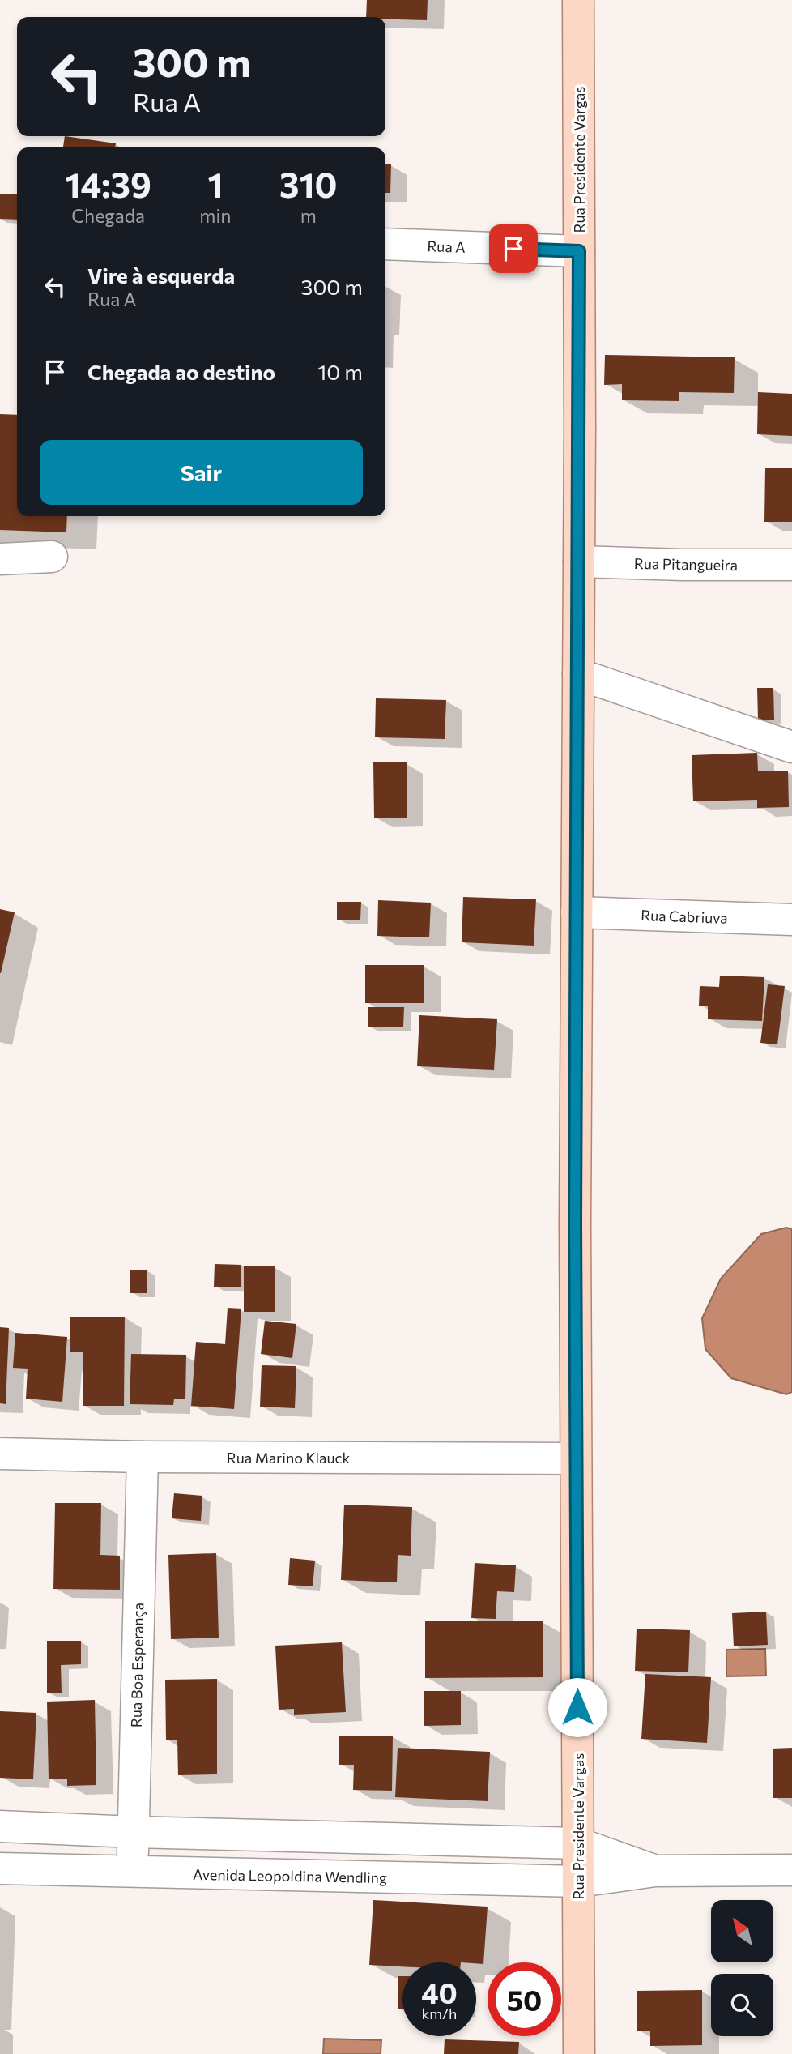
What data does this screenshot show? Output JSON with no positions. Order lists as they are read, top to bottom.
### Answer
{
  "streets": {
    "main road": ["Rua Presidente Vargas"],
    "street": [
      "Rua A",
      "Rua Pitangueira",
      "Rua Cabriuva",
      "Rua Marino Klauck",
      "Rua Boa Esperança",
      "Avenida Leopoldina Wendling"
    ]
  },
  "crossings": [
    ["Rua Presidente Vargas", "Rua A"],
    ["Rua Presidente Vargas", "Rua Pitangueira"],
    ["Rua Presidente Vargas", "Rua Cabriuva"],
    ["Rua Presidente Vargas", "Rua Marino Klauck"],
    ["Rua Presidente Vargas", "Avenida Leopoldina Wendling"],
    ["Rua Marino Klauck", "Rua Boa Esperança"],
    ["Rua Boa Esperança", "Avenida Leopoldina Wendling"]
  ],
  "north": "top left",
  "page": {
    "turn": ["300 m", "Rua A"],
    "eta": [
      "14:39",
      "Chegada",
      "1",
      "min",
      "310",
      "m"
    ],
    "list": [
      {
        "name": "Vire à esquerda",
        "note": "Rua A",
        "value": "300 m"
      },
      {
        "name": "Chegada ao destino",
        "value": "10 m"
      }
    ],
    "buttons": "Sair",
    "speed": "40 km/h",
    "limit": "50"
  }
}
